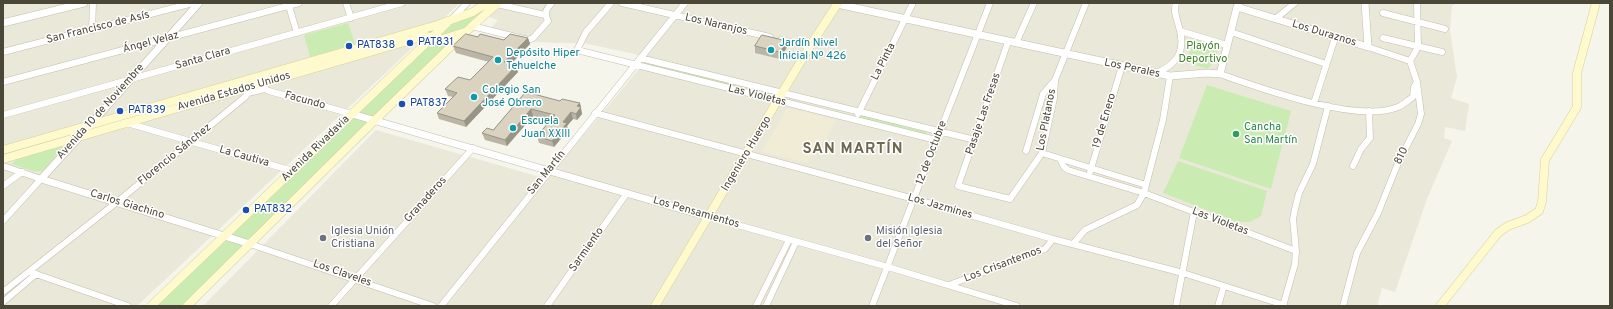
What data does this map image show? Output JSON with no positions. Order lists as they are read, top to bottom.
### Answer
{
  "streets": {
    "main road": ["Avenida Estados Unidos", "Avenida Rivadavia", "Ingeniero Huergo"],
    "street": [
      "Los Naranjos",
      "San Francisco de Asís",
      "Los Duraznos",
      "Ángel Velaz",
      "Santa Clara",
      "La Pinta",
      "Los Perales",
      "Las Violetas",
      "Facundo",
      "Avenida 10 de Noviembre",
      "Pasaje Las Fresas",
      "Los Platanos",
      "19 de Enero",
      "12 de Octubre",
      "Florencio Sánchez",
      "810",
      "La Cautiva",
      "San Martín",
      "Granaderos",
      "Carlos Giachino",
      "Los Jazmines",
      "Los Pensamientos",
      "Sarmiento",
      "Los Crisantemos",
      "Los Claveles"
    ]
  },
  "crossings": [
    ["Los Naranjos", "Ingeniero Huergo"],
    ["Los Naranjos", "San Martín"],
    ["Los Duraznos", "810"],
    ["Ángel Velaz", "Avenida 10 de Noviembre"],
    ["Santa Clara", "Avenida 10 de Noviembre"],
    ["La Pinta", "Los Perales"],
    ["La Pinta", "Las Violetas"],
    ["Los Perales", "Pasaje Las Fresas"],
    ["Los Perales", "Los Platanos"],
    ["Los Perales", "19 de Enero"],
    ["Los Perales", "12 de Octubre"],
    ["Los Perales", "Ingeniero Huergo"],
    ["Los Perales", "810"],
    ["Avenida Estados Unidos", "Facundo"],
    ["Avenida Estados Unidos", "Avenida 10 de Noviembre"],
    ["Avenida Estados Unidos", "Avenida Rivadavia"],
    ["Avenida Estados Unidos", "Florencio Sánchez"],
    ["Avenida Estados Unidos", "La Cautiva"],
    ["Las Violetas", "Pasaje Las Fresas"],
    ["Las Violetas", "Los Platanos"],
    ["Las Violetas", "19 de Enero"],
    ["Las Violetas", "12 de Octubre"],
    ["Las Violetas", "Ingeniero Huergo"],
    ["Las Violetas", "San Martín"],
    ["Facundo", "Avenida Rivadavia"],
    ["Facundo", "Los Pensamientos"],
    ["Avenida 10 de Noviembre", "Carlos Giachino"],
    ["Pasaje Las Fresas", "Los Platanos"],
    ["Avenida Rivadavia", "La Cautiva"],
    ["Avenida Rivadavia", "Carlos Giachino"],
    ["Avenida Rivadavia", "Los Pensamientos"],
    ["Avenida Rivadavia", "Los Claveles"],
    ["12 de Octubre", "Los Jazmines"],
    ["12 de Octubre", "Los Pensamientos"],
    ["Ingeniero Huergo", "Los Jazmines"],
    ["Ingeniero Huergo", "Los Pensamientos"],
    ["Florencio Sánchez", "La Cautiva"],
    ["Florencio Sánchez", "Carlos Giachino"],
    ["San Martín", "Los Jazmines"],
    ["San Martín", "Los Pensamientos"],
    ["Granaderos", "Los Pensamientos"],
    ["Granaderos", "Los Claveles"],
    ["Carlos Giachino", "Los Claveles"],
    ["Los Jazmines", "Los Crisantemos"],
    ["Los Pensamientos", "Sarmiento"],
    ["Los Pensamientos", "Los Crisantemos"]
  ],
  "districts": ["SAN MARTÍN"],
  "parks": ["Playón Deportivo"],
  "places": [
    "PAT831",
    "PAT838",
    "Jardín Nivel Inicial Nº 426",
    "Depósito Hiper Tehuelche",
    "Colegio San José Obrero",
    "PAT837",
    "PAT839",
    "Escuela Juan XXIII",
    "Cancha San Martín",
    "PAT832",
    "Iglesia Unión Cristiana",
    "Misión Iglesia del Señor"
  ]
}
